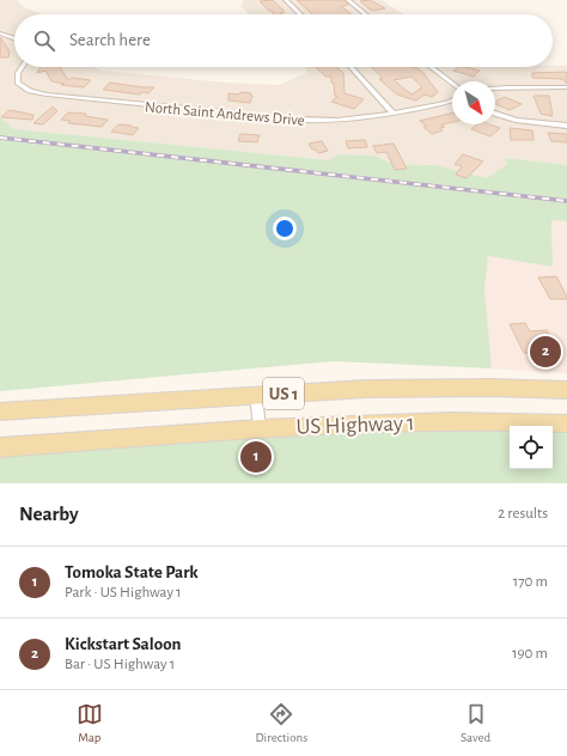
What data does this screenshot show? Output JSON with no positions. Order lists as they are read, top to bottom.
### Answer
{
  "streets": {
    "main road": ["US 1", "US Highway 1"],
    "street": ["North Saint Andrews Drive"]
  },
  "north": "bottom right",
  "page": {
    "search": "Search here",
    "pins": ["2", "1"],
    "heading": ["Nearby", "2 results"],
    "list": [
      {
        "mark": "1",
        "name": "Tomoka State Park",
        "note": "Park · US Highway 1",
        "value": "170 m"
      },
      {
        "mark": "2",
        "name": "Kickstart Saloon",
        "note": "Bar · US Highway 1",
        "value": "190 m"
      }
    ],
    "nav": ["Map", "Directions", "Saved"]
  }
}
